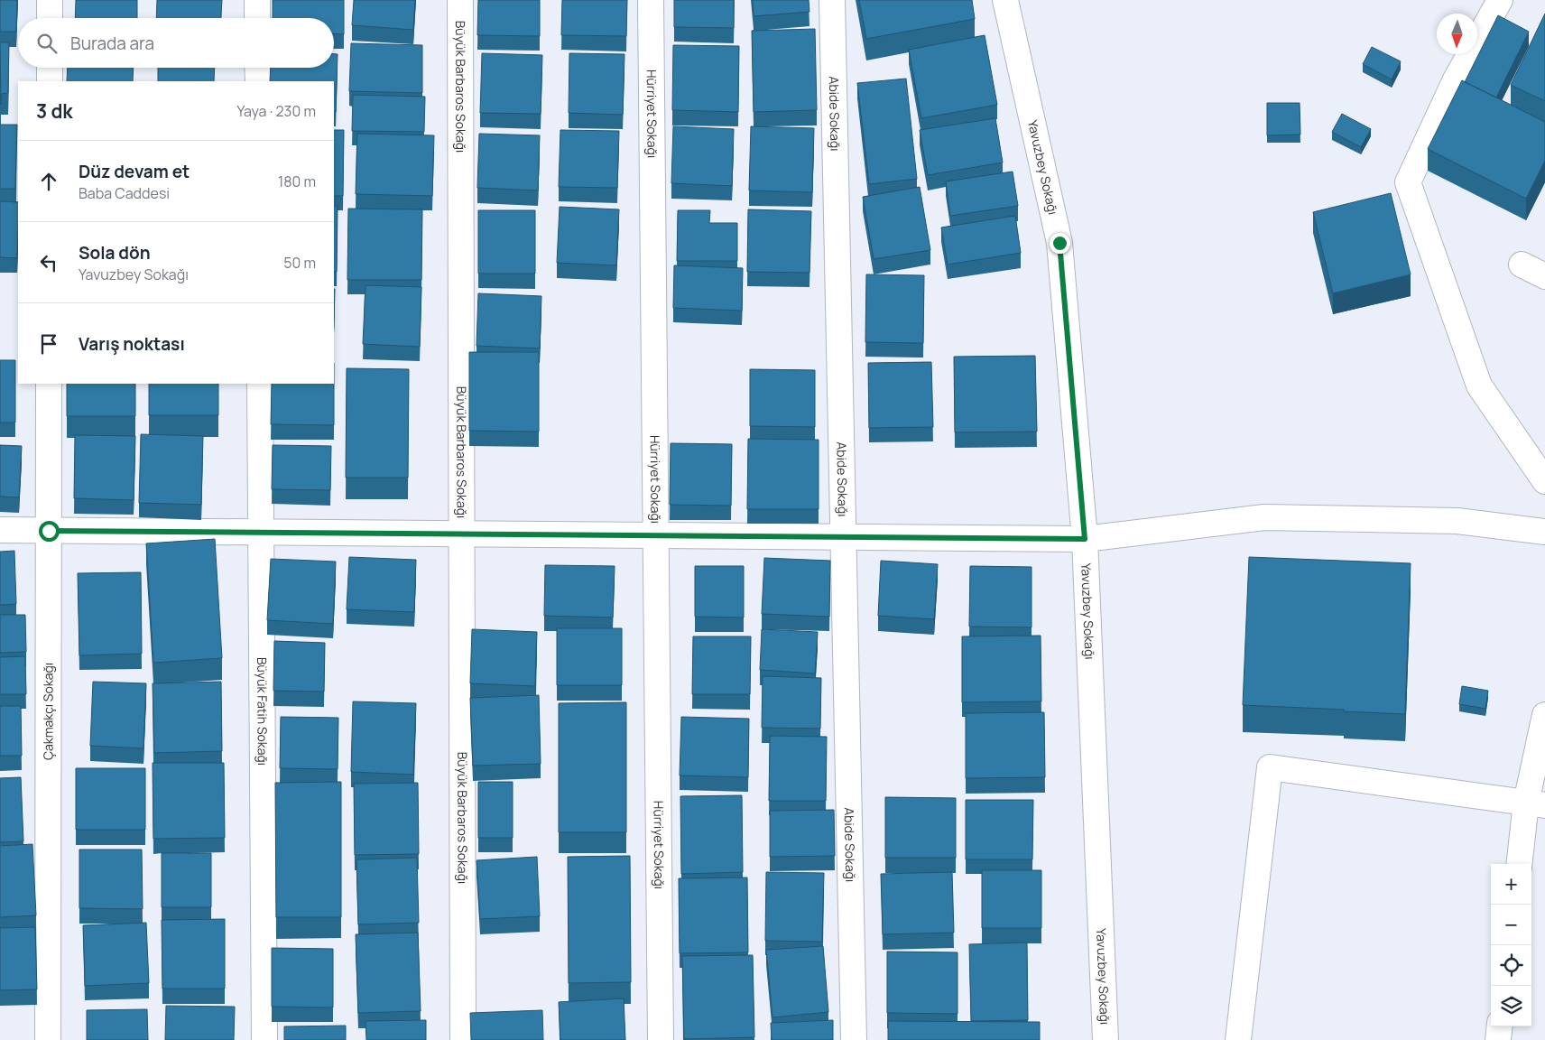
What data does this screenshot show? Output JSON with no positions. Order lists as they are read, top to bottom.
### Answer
{
  "streets": {
    "street": [
      "Büyük Barbaros Sokağı",
      "Hürriyet Sokağı",
      "Abide Sokağı",
      "Yavuzbey Sokağı",
      "Çakmakçı Sokağı",
      "Büyük Fatih Sokağı"
    ]
  },
  "north": "bottom",
  "page": {
    "search": "Burada ara",
    "heading": ["3 dk", "Yaya · 230 m"],
    "list": [
      ["Düz devam et", "Baba Caddesi", "180 m"],
      ["Sola dön", "Yavuzbey Sokağı", "50 m"],
      "Varış noktası"
    ],
    "map_buttons": ["+", "−"]
  }
}
